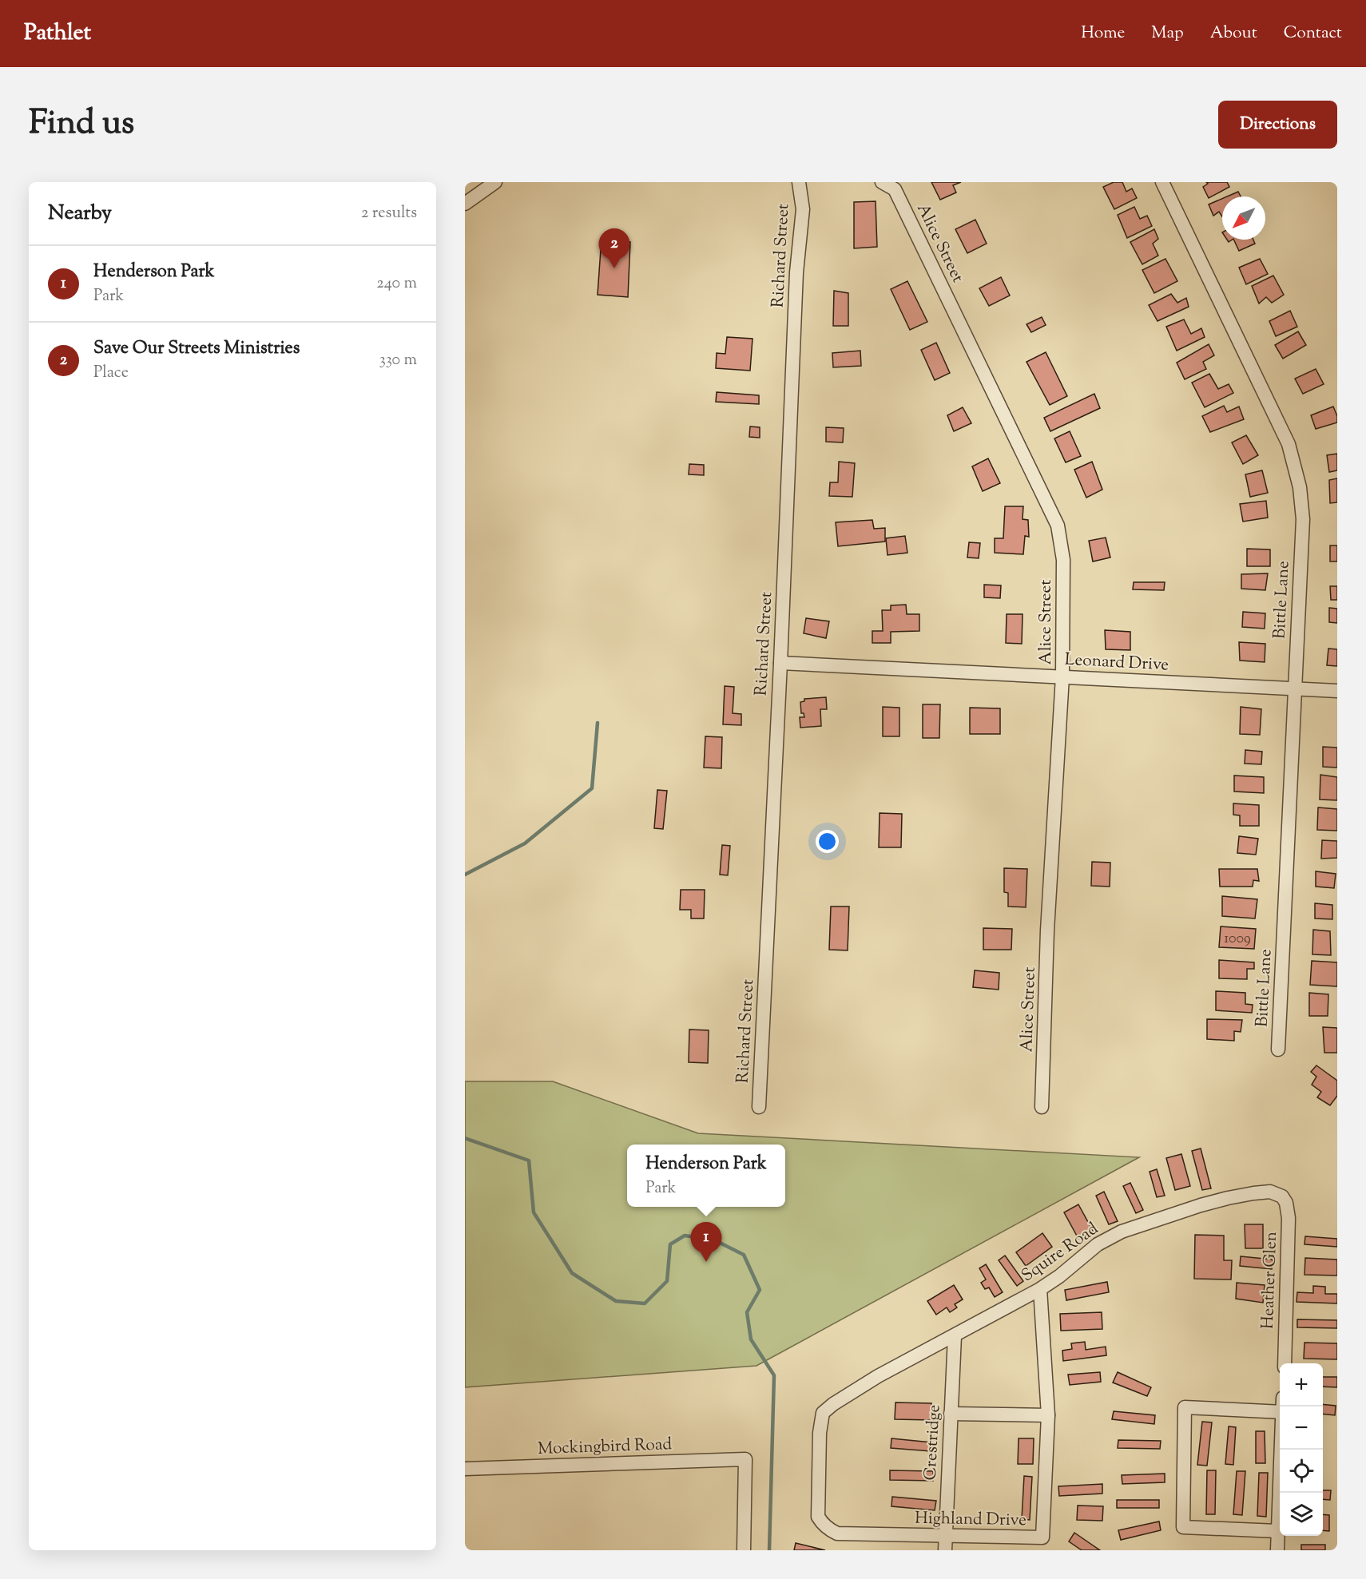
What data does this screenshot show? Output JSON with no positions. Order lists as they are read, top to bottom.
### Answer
{
  "streets": {
    "street": [
      "Alice Street",
      "Richard Street",
      "Bittle Lane",
      "Leonard Drive",
      "Squire Road",
      "Heather Glen",
      "Crestridge",
      "Mockingbird Road",
      "Highland Drive"
    ]
  },
  "crossings": [
    ["Alice Street", "Leonard Drive"],
    ["Richard Street", "Leonard Drive"],
    ["Bittle Lane", "Leonard Drive"],
    ["Squire Road", "Heather Glen"],
    ["Squire Road", "Crestridge"],
    ["Squire Road", "Highland Drive"],
    ["Crestridge", "Highland Drive"]
  ],
  "house_numbers": ["1009"],
  "north": "bottom left",
  "page": {
    "header": "Pathlet",
    "nav": [
      "Home",
      "Map",
      "About",
      "Contact"
    ],
    "title": "Find us",
    "buttons": "Directions",
    "heading": ["Nearby", "2 results"],
    "pins": ["2", "1"],
    "list": [
      {
        "mark": "1",
        "name": "Henderson Park",
        "note": "Park",
        "value": "240 m"
      },
      {
        "mark": "2",
        "name": "Save Our Streets Ministries",
        "note": "Place",
        "value": "330 m"
      }
    ],
    "popup": ["Henderson Park", "Park"],
    "map_buttons": ["+", "−"]
  }
}
